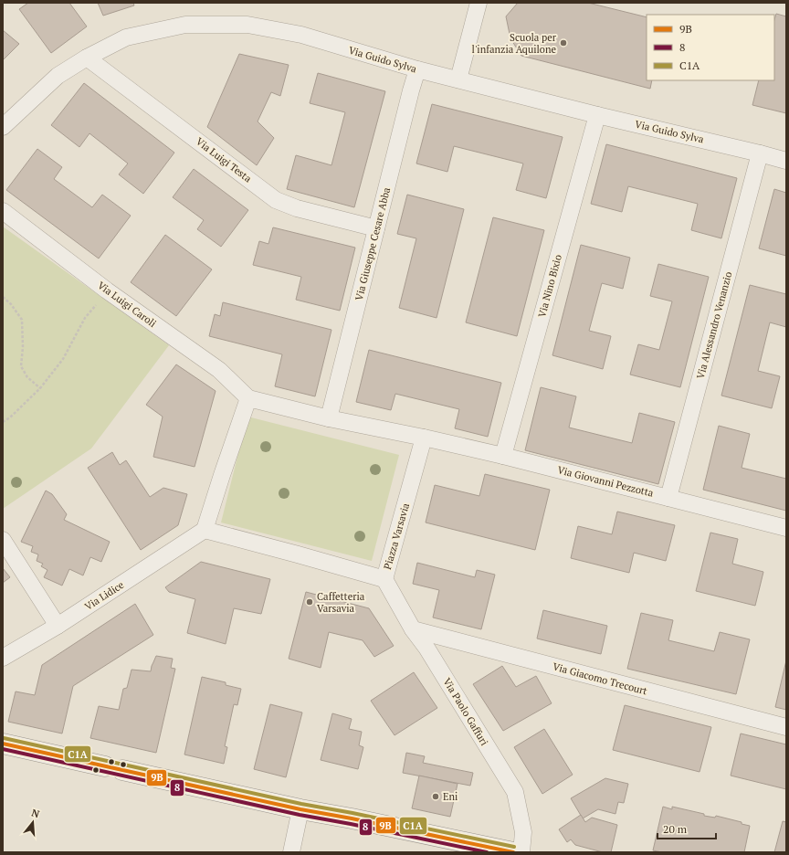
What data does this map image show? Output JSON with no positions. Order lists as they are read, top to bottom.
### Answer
{
  "streets": {
    "street": [
      "Via Guido Sylva",
      "Via Luigi Testa",
      "Via Giuseppe Cesare Abba",
      "Via Nino Bixio",
      "Via Luigi Caroli",
      "Via Alessandro Venanzio",
      "Via Giovanni Pezzotta",
      "Piazza Varsavia",
      "Via Lidice",
      "Via Giacomo Trecourt",
      "Via Paolo Gaffuri"
    ]
  },
  "crossings": [
    ["Via Guido Sylva", "Via Luigi Testa"],
    ["Via Guido Sylva", "Via Giuseppe Cesare Abba"],
    ["Via Guido Sylva", "Via Nino Bixio"],
    ["Via Guido Sylva", "Via Alessandro Venanzio"],
    ["Via Luigi Testa", "Via Giuseppe Cesare Abba"],
    ["Via Nino Bixio", "Via Giovanni Pezzotta"],
    ["Via Alessandro Venanzio", "Via Giovanni Pezzotta"],
    ["Via Giovanni Pezzotta", "Piazza Varsavia"],
    ["Piazza Varsavia", "Via Lidice"],
    ["Piazza Varsavia", "Via Paolo Gaffuri"],
    ["Via Giacomo Trecourt", "Via Paolo Gaffuri"]
  ],
  "places": ["Scuola per l'infanzia Aquilone", "Caffetteria Varsavia", "Eni"],
  "lines": ["transit line C1A", "transit line 9B", "transit line 8"],
  "legend": ["9B", "8", "C1A"],
  "scale_bar": "20 m",
  "north": "top"
}
